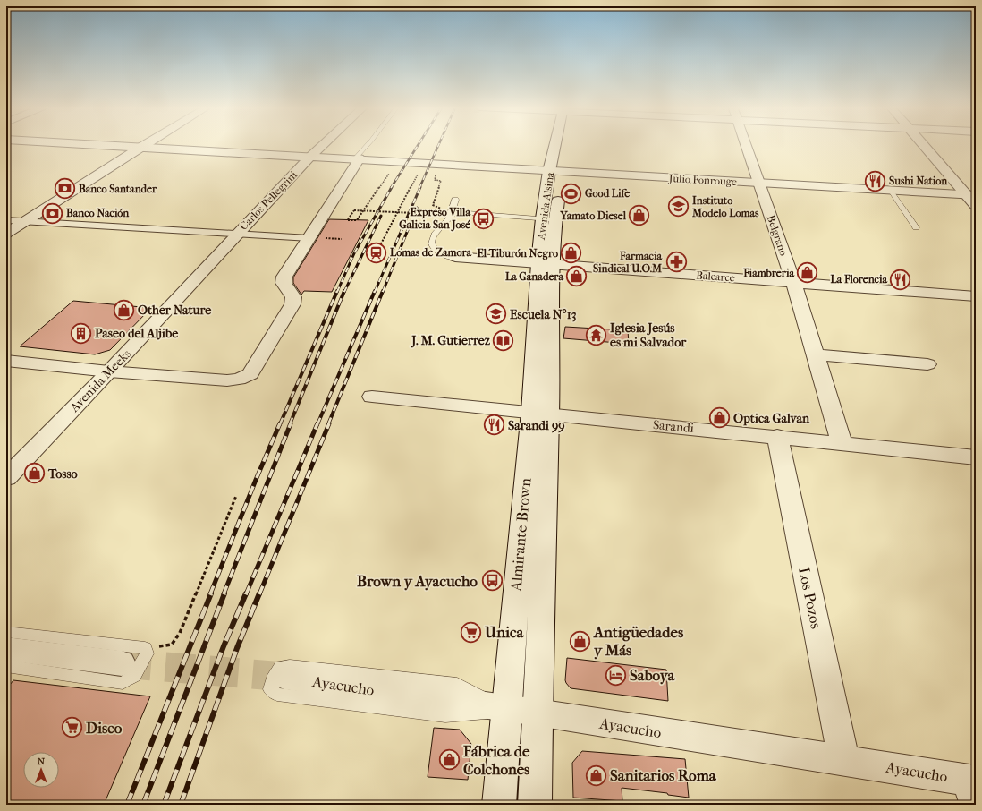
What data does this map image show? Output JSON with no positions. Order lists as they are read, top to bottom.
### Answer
{
  "streets": {
    "street": [
      "Julio Fonrouge",
      "Carlos Pellegrini",
      "Avenida Alsina",
      "Belgrano",
      "Balcarce",
      "Avenida Meeks",
      "Sarandi",
      "Almirante Brown",
      "Los Pozos",
      "Ayacucho"
    ]
  },
  "crossings": [
    ["Julio Fonrouge", "Carlos Pellegrini"],
    ["Julio Fonrouge", "Avenida Alsina"],
    ["Julio Fonrouge", "Belgrano"],
    ["Carlos Pellegrini", "Avenida Meeks"],
    ["Avenida Alsina", "Balcarce"],
    ["Avenida Alsina", "Almirante Brown"],
    ["Belgrano", "Balcarce"],
    ["Balcarce", "Almirante Brown"],
    ["Sarandi", "Almirante Brown"],
    ["Sarandi", "Los Pozos"],
    ["Almirante Brown", "Ayacucho"],
    ["Los Pozos", "Ayacucho"]
  ],
  "places": {
    "restaurant": ["Sushi Nation", "La Florencia", "Sarandi 99"],
    "bank": ["Banco Santander", "Banco Nación"],
    "sports": ["Good Life"],
    "school or university": ["Instituto Modelo Lomas", "Escuela Nº13"],
    "shop": [
      "Yamato Diesel",
      "El Tiburón Negro",
      "Fiambreria",
      "La Ganadera",
      "Other Nature",
      "Optica Galvan",
      "Tosso",
      "Antigüedades y Más",
      "Fábrica de Colchones",
      "Sanitarios Roma"
    ],
    "bus stop": ["Expreso Villa Galicia San José", "Brown y Ayacucho"],
    "station": ["Lomas de Zamora"],
    "pharmacy": ["Farmacia Sindical U.O.M"],
    "building": ["Paseo del Aljibe"],
    "temple": ["Iglesia Jesús es mi Salvador"],
    "library": ["J. M. Gutierrez"],
    "supermarket": ["Unica", "Disco"],
    "hotel": ["Saboya"]
  },
  "north": "top"
}
